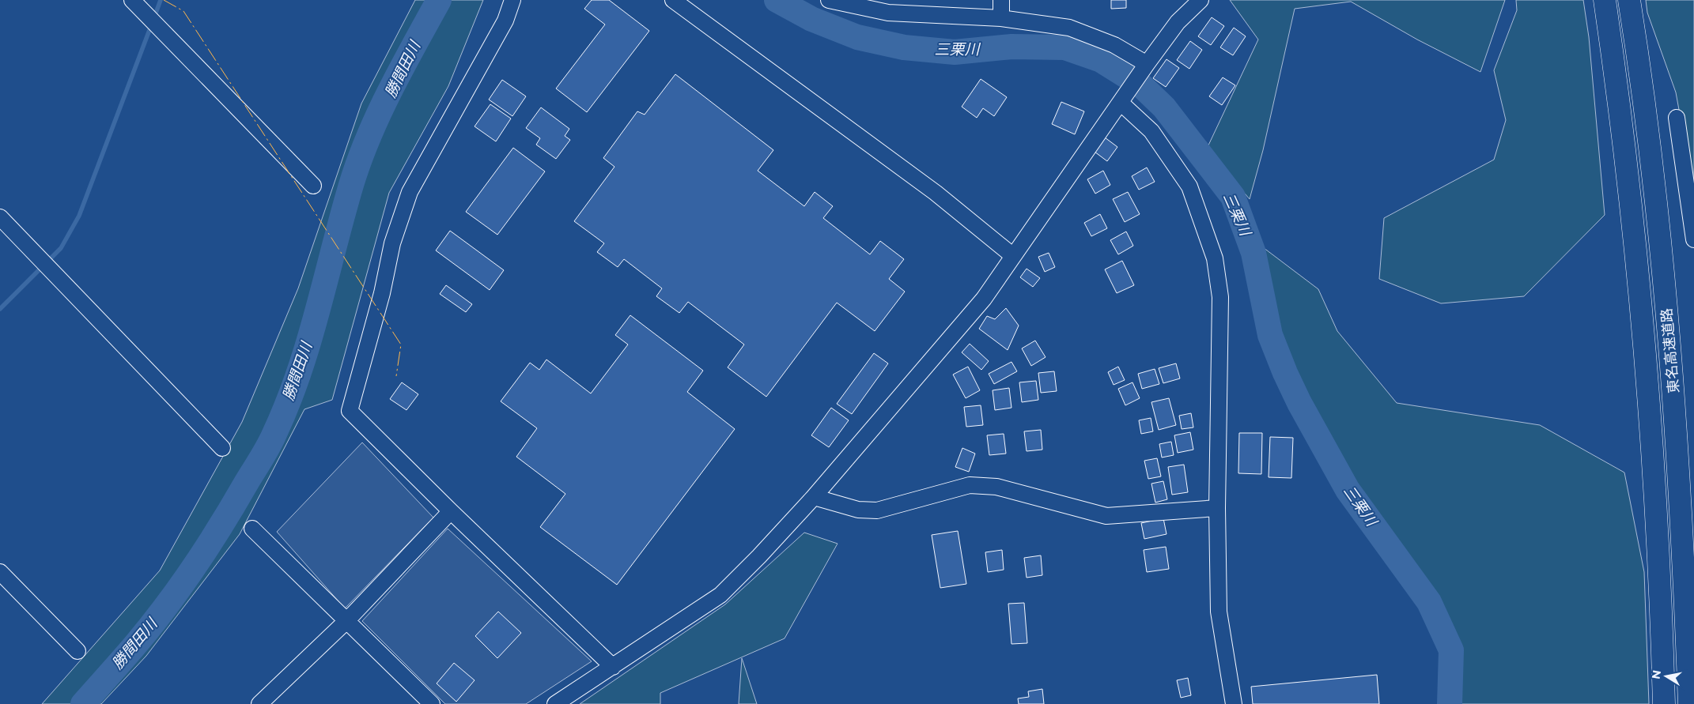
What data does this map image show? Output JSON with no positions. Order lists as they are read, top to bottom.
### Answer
{
  "streets": {
    "highway": ["東名高速道路"]
  },
  "water": ["三栗川", "勝間田川"],
  "north": "left"
}
